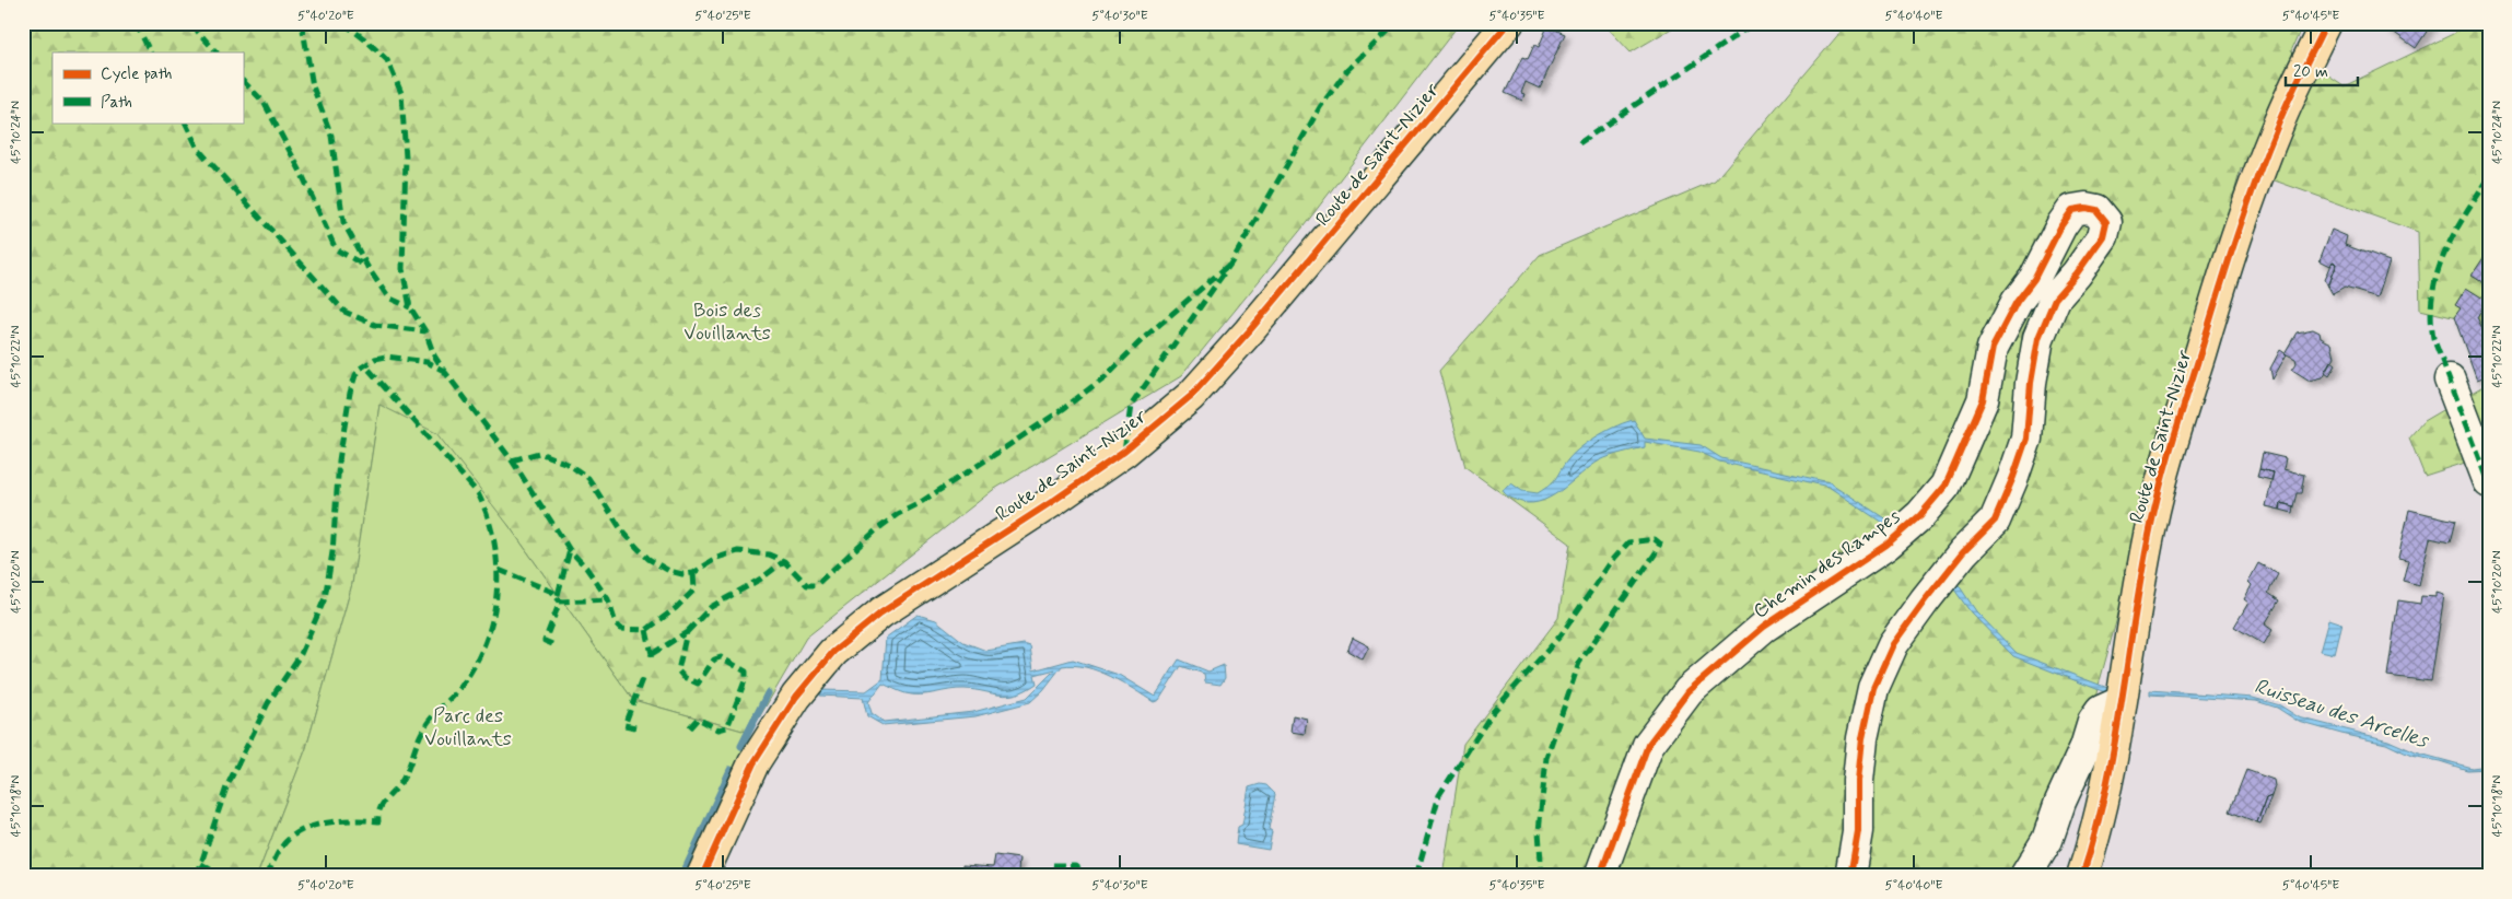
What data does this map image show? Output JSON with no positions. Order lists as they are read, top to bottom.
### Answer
{
  "streets": {
    "main road": ["Route de Saint-Nizier"],
    "street": ["Chemin des Rampes"]
  },
  "water": ["Ruisseau des Arcelles"],
  "parks": ["Bois des Vouillants", "Parc des Vouillants"],
  "legend": ["Cycle path", "Path"],
  "scale_bar": "20 m",
  "coordinates": [
    "5°40'20\"E",
    "5°40'25\"E",
    "5°40'30\"E",
    "5°40'35\"E",
    "5°40'40\"E",
    "5°40'45\"E",
    "45°10'24\"N",
    "45°10'22\"N",
    "45°10'20\"N",
    "45°10'18\"N"
  ]
}
